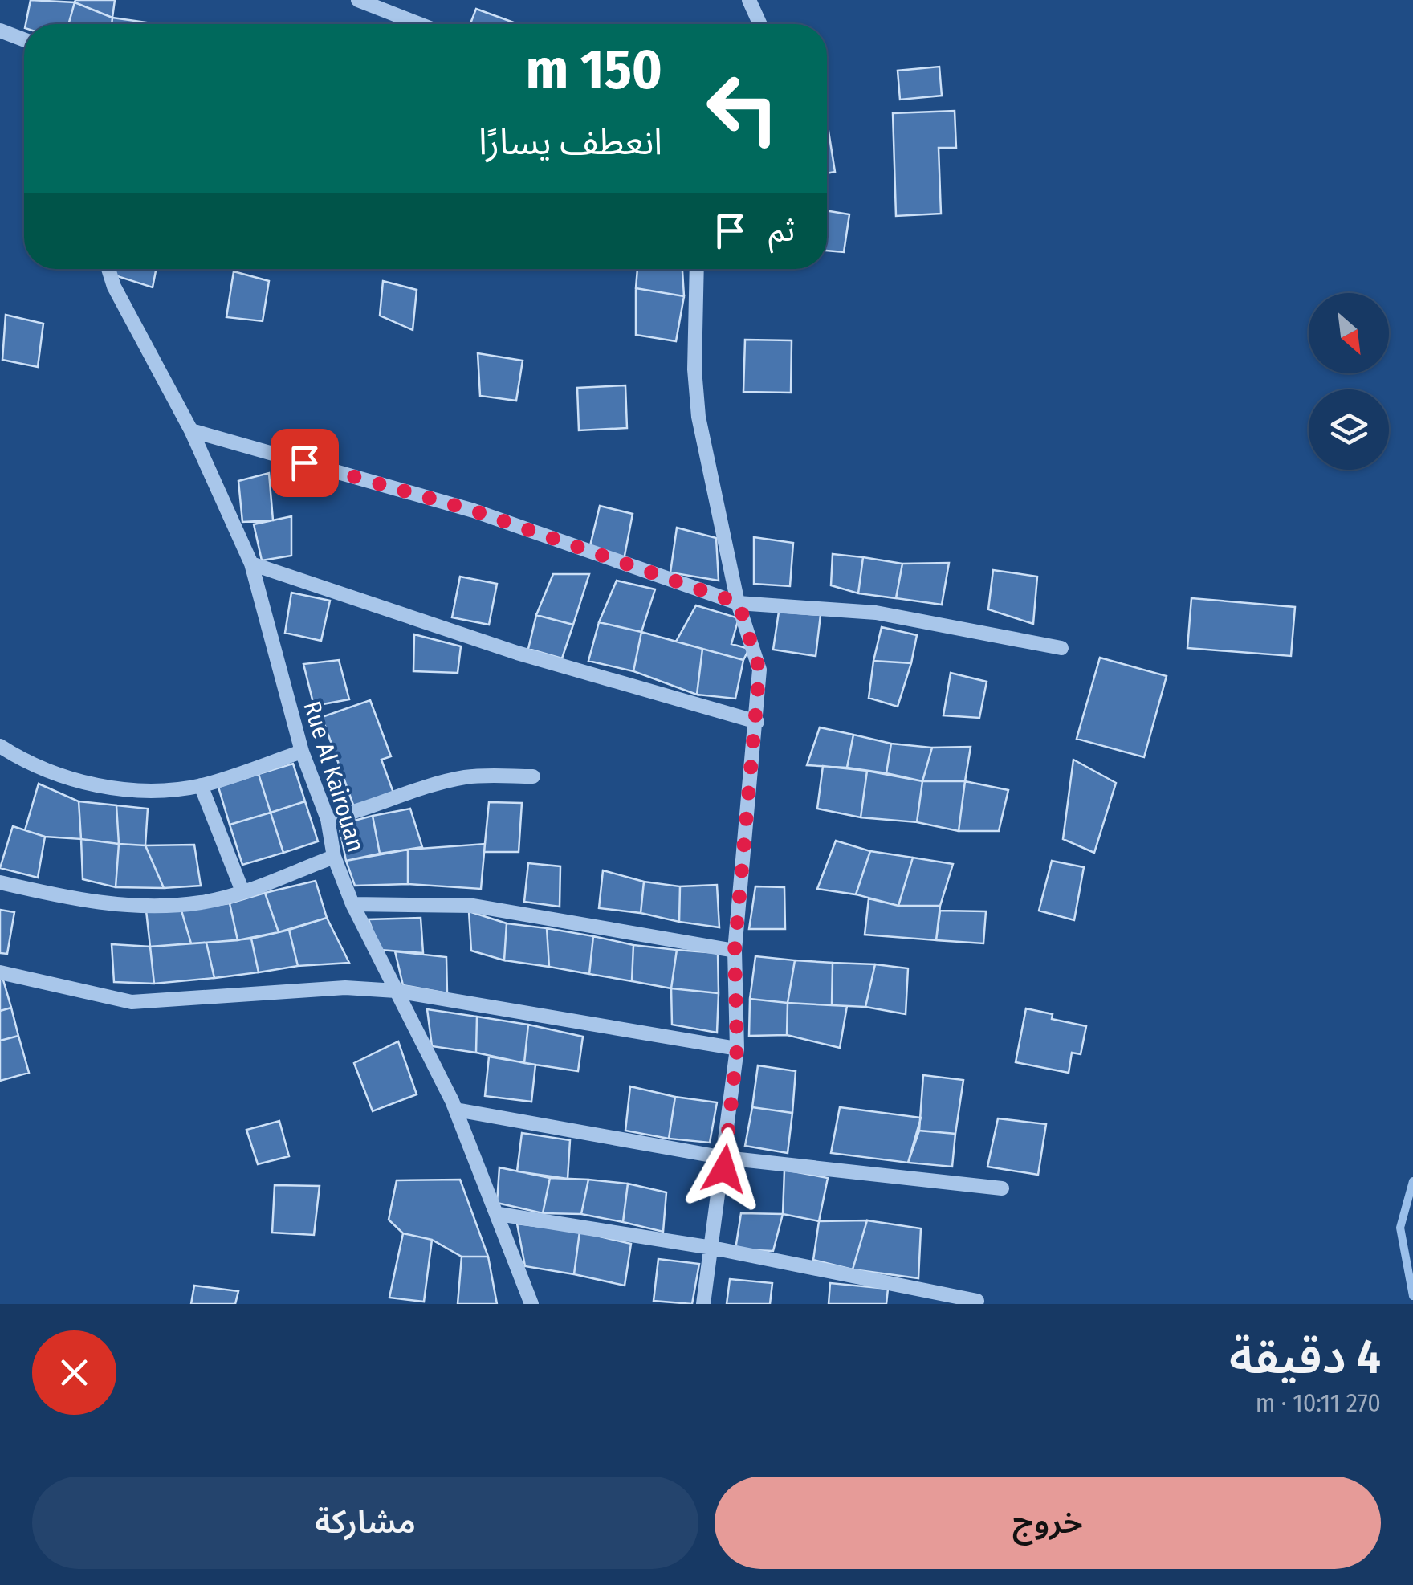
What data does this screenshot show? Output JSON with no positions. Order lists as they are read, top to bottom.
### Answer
{
  "streets": {
    "street": ["Rue Al Kairouan"]
  },
  "north": "bottom right",
  "page": {
    "turn": ["150 m", "انعطف يسارًا"],
    "then": "ثم",
    "heading": ["4 دقيقة", "270 m · 10:11"],
    "buttons": ["خروج", "مشاركة"]
  }
}
